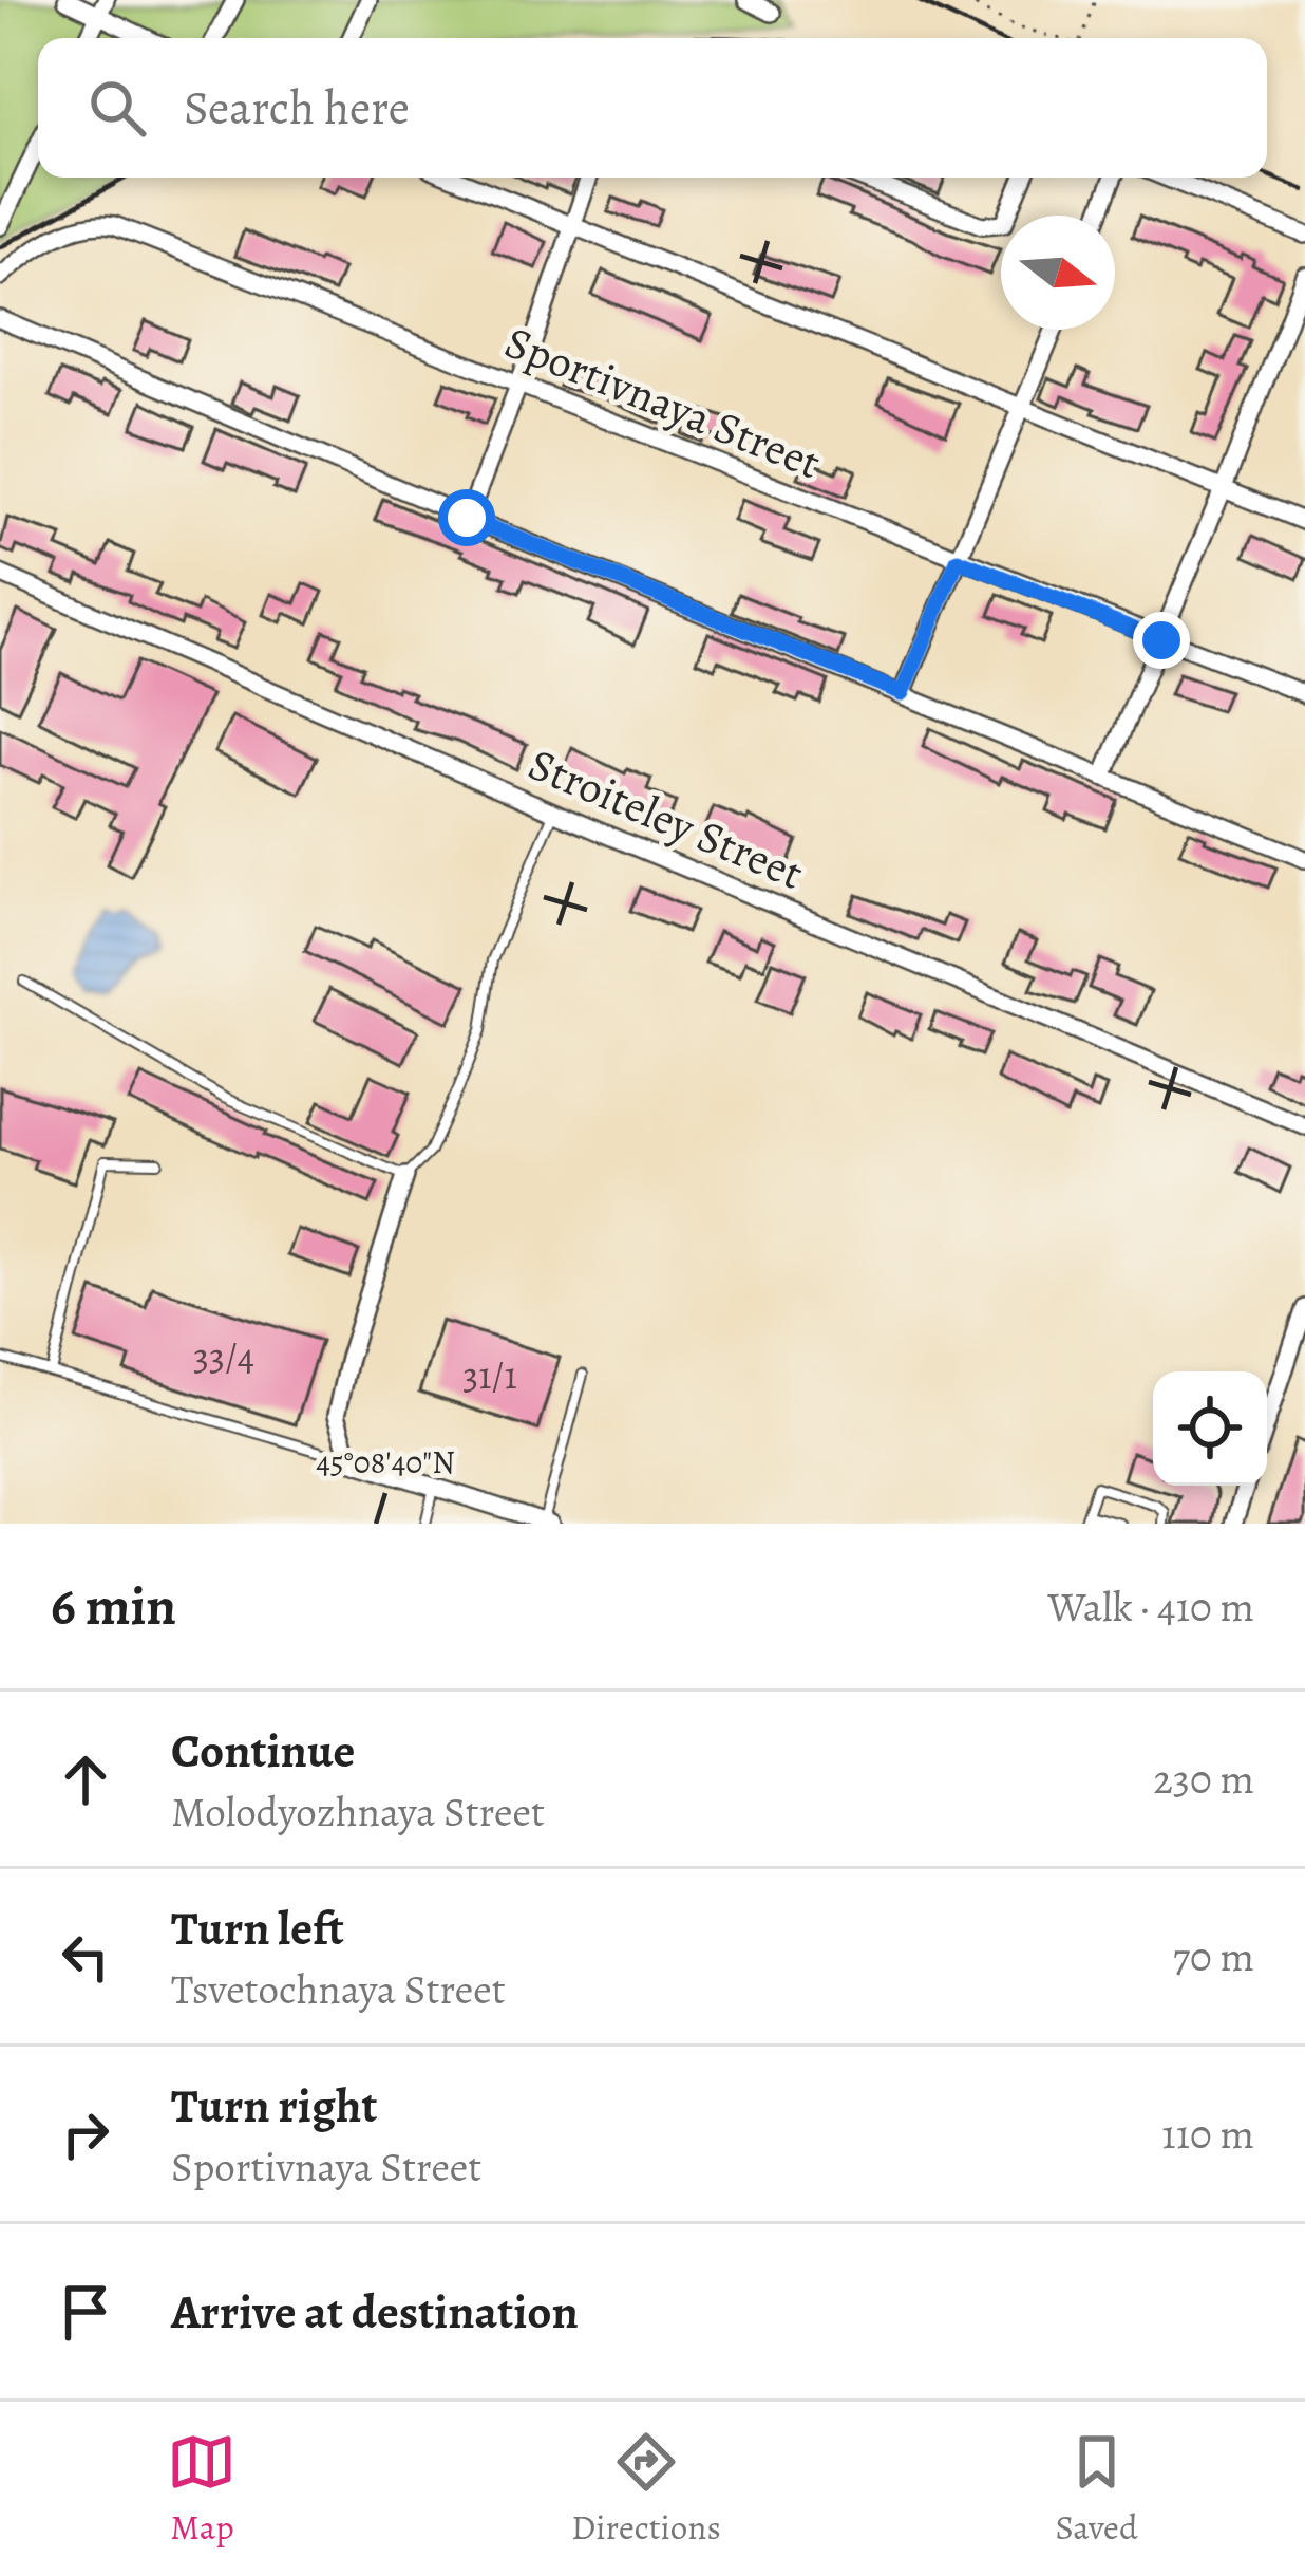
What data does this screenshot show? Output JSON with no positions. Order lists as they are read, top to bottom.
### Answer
{
  "streets": {
    "street": ["Sportivnaya Street", "Stroiteley Street"]
  },
  "house_numbers": ["33/4", "31/1"],
  "north": "right",
  "page": {
    "search": "Search here",
    "heading": ["6 min", "Walk · 410 m"],
    "list": [
      ["Continue", "Molodyozhnaya Street", "230 m"],
      ["Turn left", "Tsvetochnaya Street", "70 m"],
      ["Turn right", "Sportivnaya Street", "110 m"],
      "Arrive at destination"
    ],
    "nav": ["Map", "Directions", "Saved"]
  },
  "coordinates": ["45°08'40\"N"]
}
